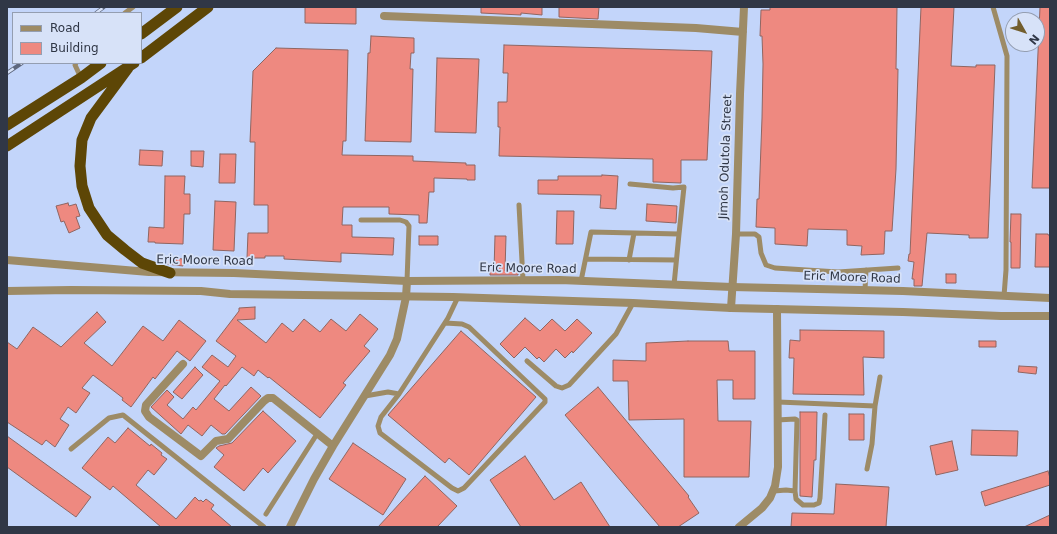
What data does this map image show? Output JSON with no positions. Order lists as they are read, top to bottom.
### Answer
{
  "streets": {
    "street": ["Jimoh Odutola Street", "Eric Moore Road"]
  },
  "crossings": [
    ["Jimoh Odutola Street", "Eric Moore Road"]
  ],
  "legend": ["Road", "Building"],
  "north": "bottom right"
}
